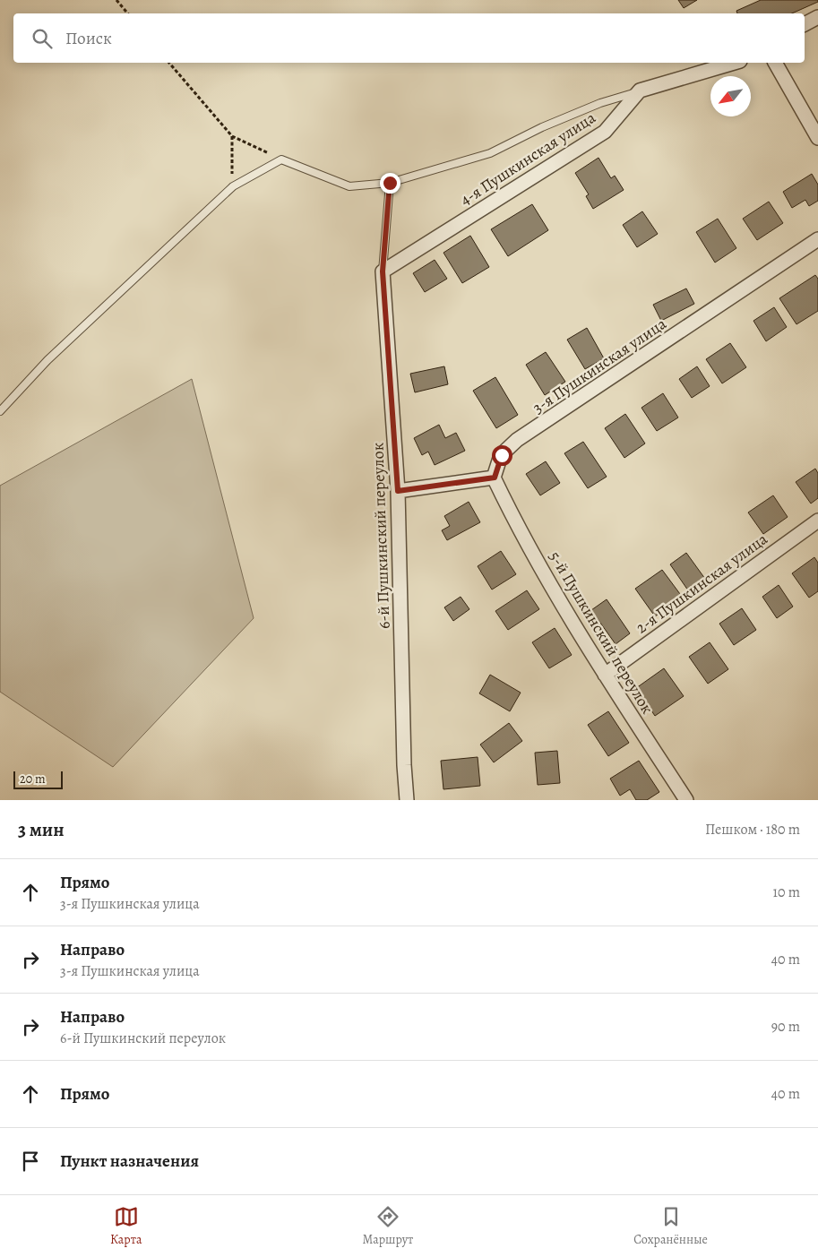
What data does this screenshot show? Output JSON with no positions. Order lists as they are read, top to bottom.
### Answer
{
  "streets": {
    "street": [
      "4-я Пушкинская улица",
      "3-я Пушкинская улица",
      "6-й Пушкинский переулок",
      "2-я Пушкинская улица",
      "5-й Пушкинский переулок"
    ]
  },
  "crossings": [
    ["4-я Пушкинская улица", "6-й Пушкинский переулок"],
    ["3-я Пушкинская улица", "5-й Пушкинский переулок"],
    ["2-я Пушкинская улица", "5-й Пушкинский переулок"]
  ],
  "scale_bar": "20 m",
  "north": "bottom left",
  "page": {
    "search": "Поиск",
    "scale": "20 m",
    "heading": ["3 мин", "Пешком · 180 m"],
    "list": [
      ["Прямо", "3-я Пушкинская улица", "10 m"],
      ["Направо", "3-я Пушкинская улица", "40 m"],
      ["Направо", "6-й Пушкинский переулок", "90 m"],
      ["Прямо", "40 m"],
      "Пункт назначения"
    ],
    "nav": ["Карта", "Маршрут", "Сохранённые"]
  }
}
